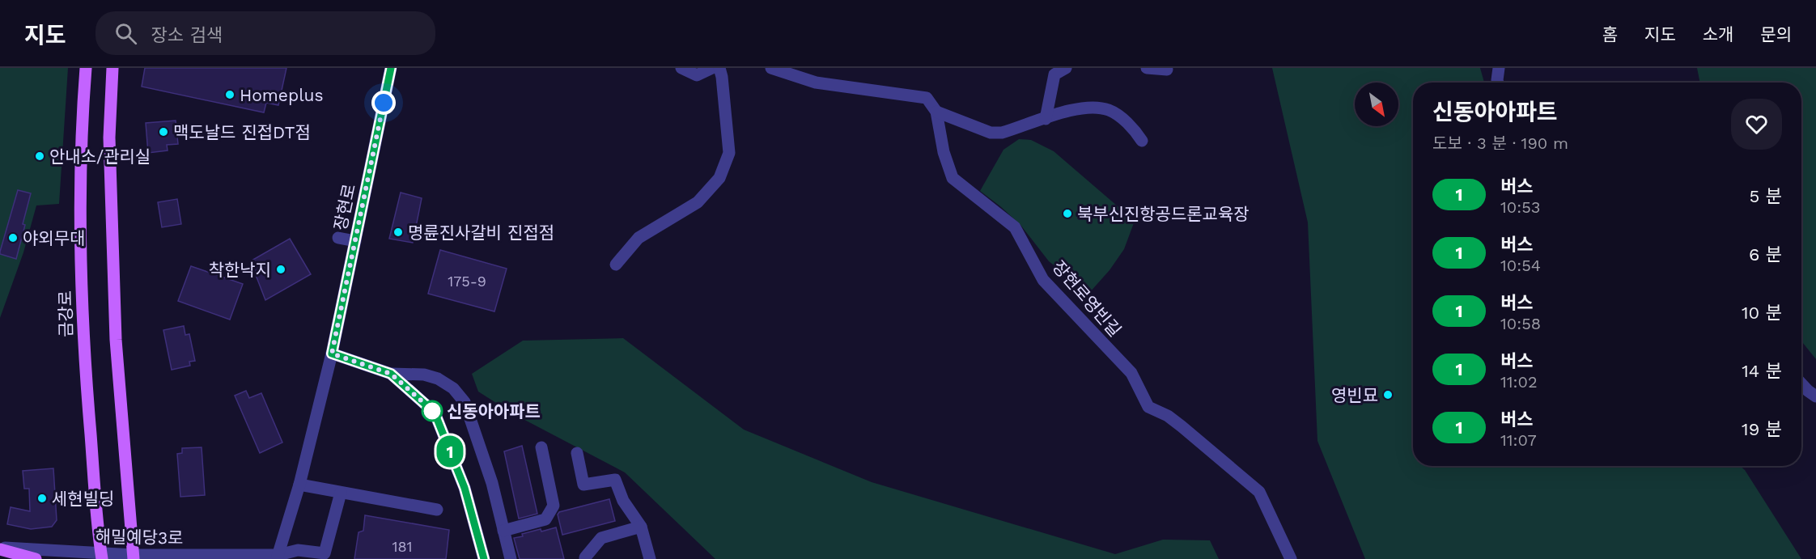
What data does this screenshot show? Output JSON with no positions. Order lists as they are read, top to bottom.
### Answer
{
  "streets": {
    "main road": ["금강로"],
    "street": ["장현로", "장현로영빈길", "해밀예당3로"]
  },
  "crossings": [
    ["장현로", "해밀예당3로"],
    ["금강로", "해밀예당3로"]
  ],
  "places": [
    "Homeplus",
    "맥도날드 진접DT점",
    "안내소/관리실",
    "북부신진항공드론교육장",
    "명륜진사갈비 진접점",
    "야외무대",
    "착한낙지",
    "영빈묘",
    "신동아아파트",
    "세현빌딩"
  ],
  "lines": ["bus line 1"],
  "house_numbers": ["175-9", "181"],
  "north": "bottom right",
  "page": {
    "header": "지도",
    "search": "장소 검색",
    "nav": [
      "홈",
      "지도",
      "소개",
      "문의"
    ],
    "on_map": "1",
    "heading": ["신동아아파트", "도보 · 3 분 · 190 m"],
    "list": [
      {
        "mark": "1",
        "name": "버스",
        "note": "10:53",
        "value": "5 분"
      },
      {
        "mark": "1",
        "name": "버스",
        "note": "10:54",
        "value": "6 분"
      },
      {
        "mark": "1",
        "name": "버스",
        "note": "10:58",
        "value": "10 분"
      },
      {
        "mark": "1",
        "name": "버스",
        "note": "11:02",
        "value": "14 분"
      },
      {
        "mark": "1",
        "name": "버스",
        "note": "11:07",
        "value": "19 분"
      }
    ]
  }
}
